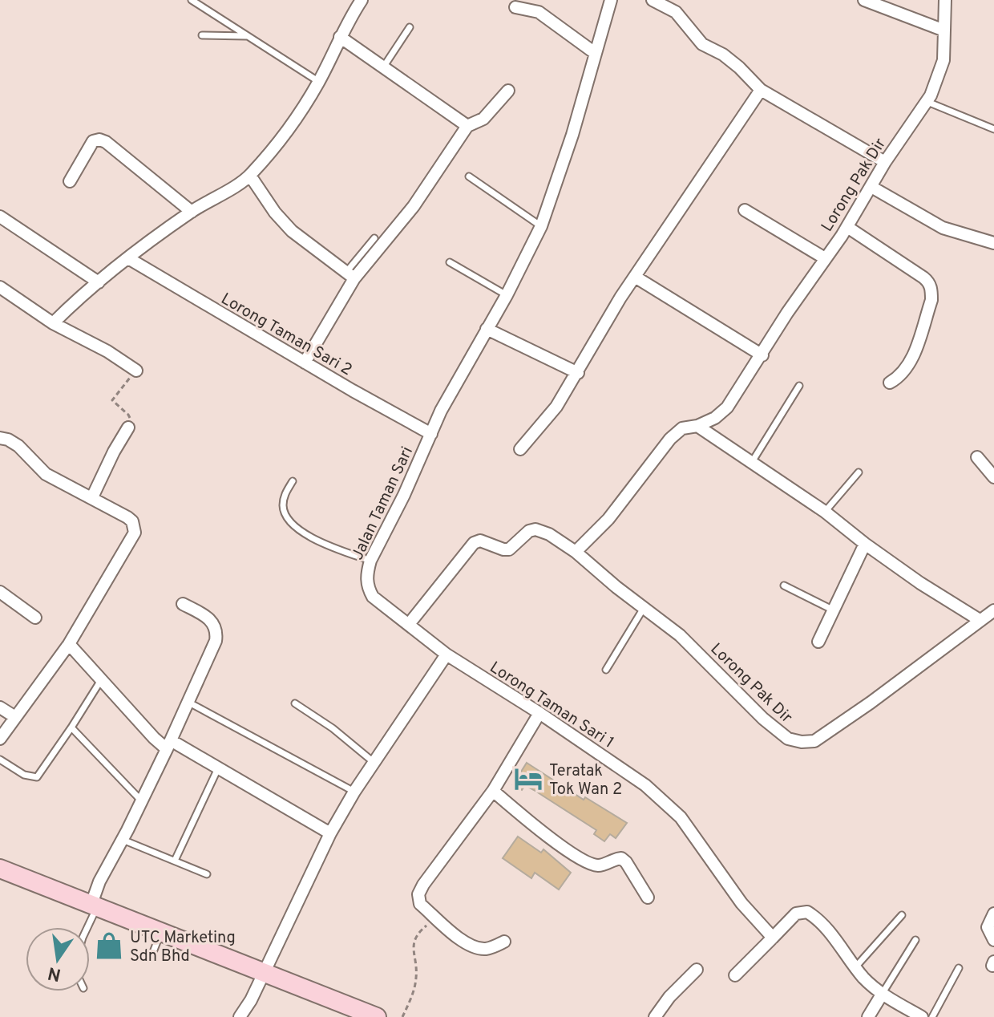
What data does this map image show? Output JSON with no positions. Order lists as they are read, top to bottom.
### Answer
{
  "streets": {
    "street": [
      "Lorong Pak Dir",
      "Lorong Taman Sari 2",
      "Jalan Taman Sari",
      "Lorong Taman Sari 1"
    ]
  },
  "crossings": [
    ["Lorong Pak Dir", "Jalan Taman Sari"],
    ["Lorong Taman Sari 2", "Jalan Taman Sari"],
    ["Jalan Taman Sari", "Lorong Taman Sari 1"]
  ],
  "places": {
    "hotel": ["Teratak Tok Wan 2"],
    "shop": ["UTC Marketing Sdn Bhd"]
  },
  "north": "bottom"
}
